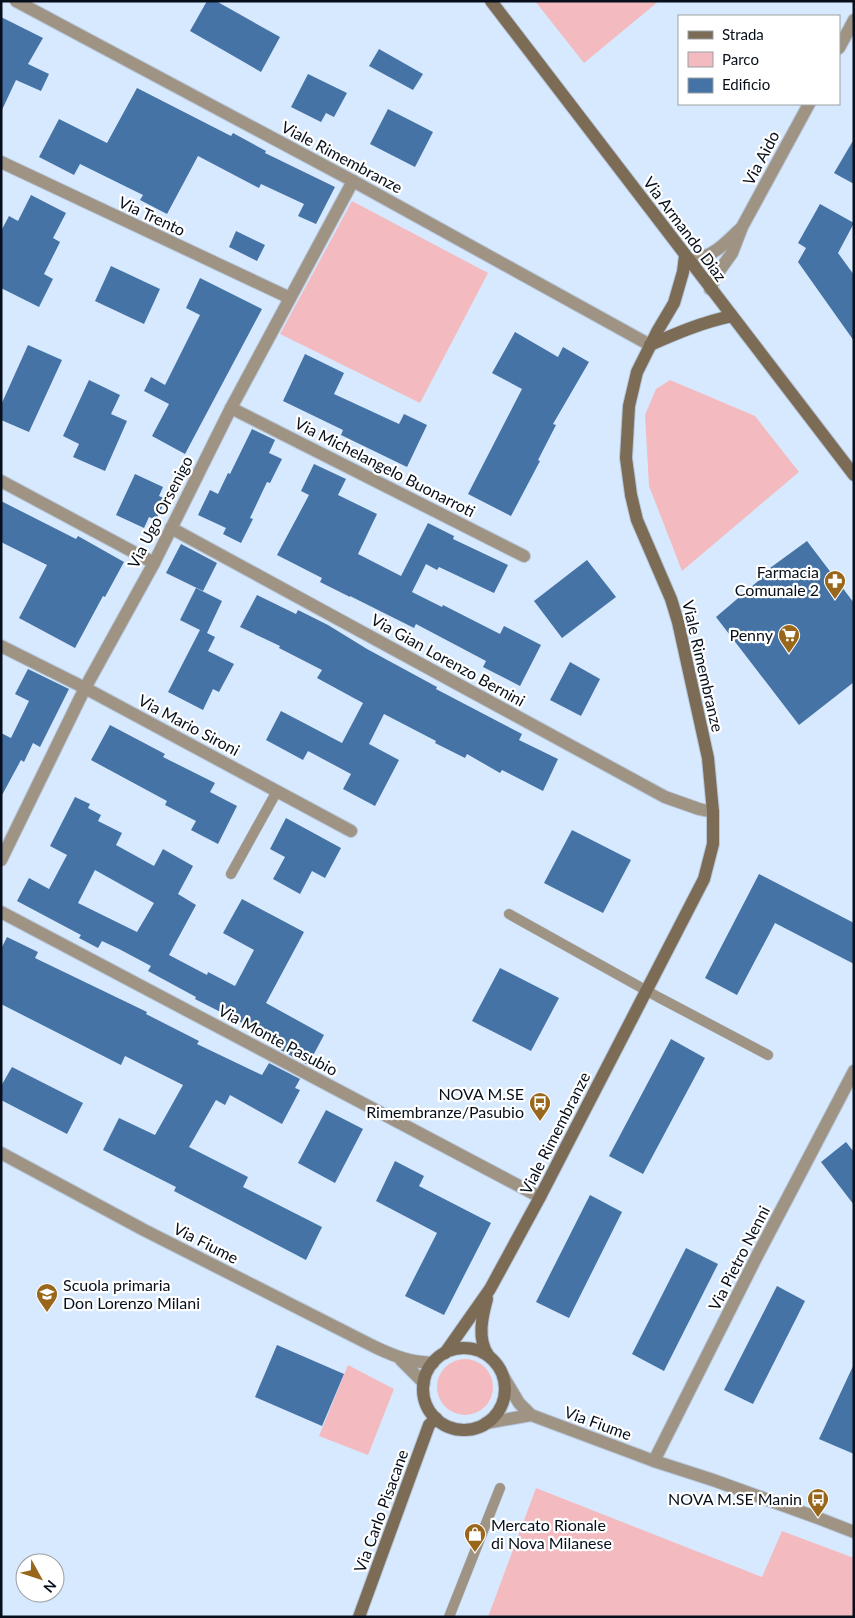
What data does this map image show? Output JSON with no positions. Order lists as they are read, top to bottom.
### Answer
{
  "streets": {
    "street": [
      "Viale Rimembranze",
      "Via Aido",
      "Via Trento",
      "Via Armando Diaz",
      "Via Michelangelo Buonarroti",
      "Via Ugo Orsenigo",
      "Via Gian Lorenzo Bernini",
      "Via Mario Sironi",
      "Via Monte Pasubio",
      "Via Fiume",
      "Via Pietro Nenni",
      "Via Carlo Pisacane"
    ]
  },
  "crossings": [
    ["Viale Rimembranze", "Via Aido"],
    ["Viale Rimembranze", "Via Armando Diaz"],
    ["Viale Rimembranze", "Via Ugo Orsenigo"],
    ["Viale Rimembranze", "Via Gian Lorenzo Bernini"],
    ["Viale Rimembranze", "Via Monte Pasubio"],
    ["Viale Rimembranze", "Via Fiume"],
    ["Viale Rimembranze", "Via Carlo Pisacane"],
    ["Via Aido", "Via Armando Diaz"],
    ["Via Trento", "Via Ugo Orsenigo"],
    ["Via Michelangelo Buonarroti", "Via Ugo Orsenigo"],
    ["Via Ugo Orsenigo", "Via Gian Lorenzo Bernini"],
    ["Via Ugo Orsenigo", "Via Mario Sironi"],
    ["Via Fiume", "Via Pietro Nenni"],
    ["Via Fiume", "Via Carlo Pisacane"]
  ],
  "places": {
    "pharmacy": ["Farmacia Comunale 2"],
    "supermarket": ["Penny"],
    "bus stop": ["NOVA M.SE Rimembranze/Pasubio", "NOVA M.SE Manin"],
    "school or university": ["Scuola primaria Don Lorenzo Milani"],
    "shop": ["Mercato Rionale di Nova Milanese"]
  },
  "legend": ["Strada", "Parco", "Edificio"],
  "north": "bottom right"
}
